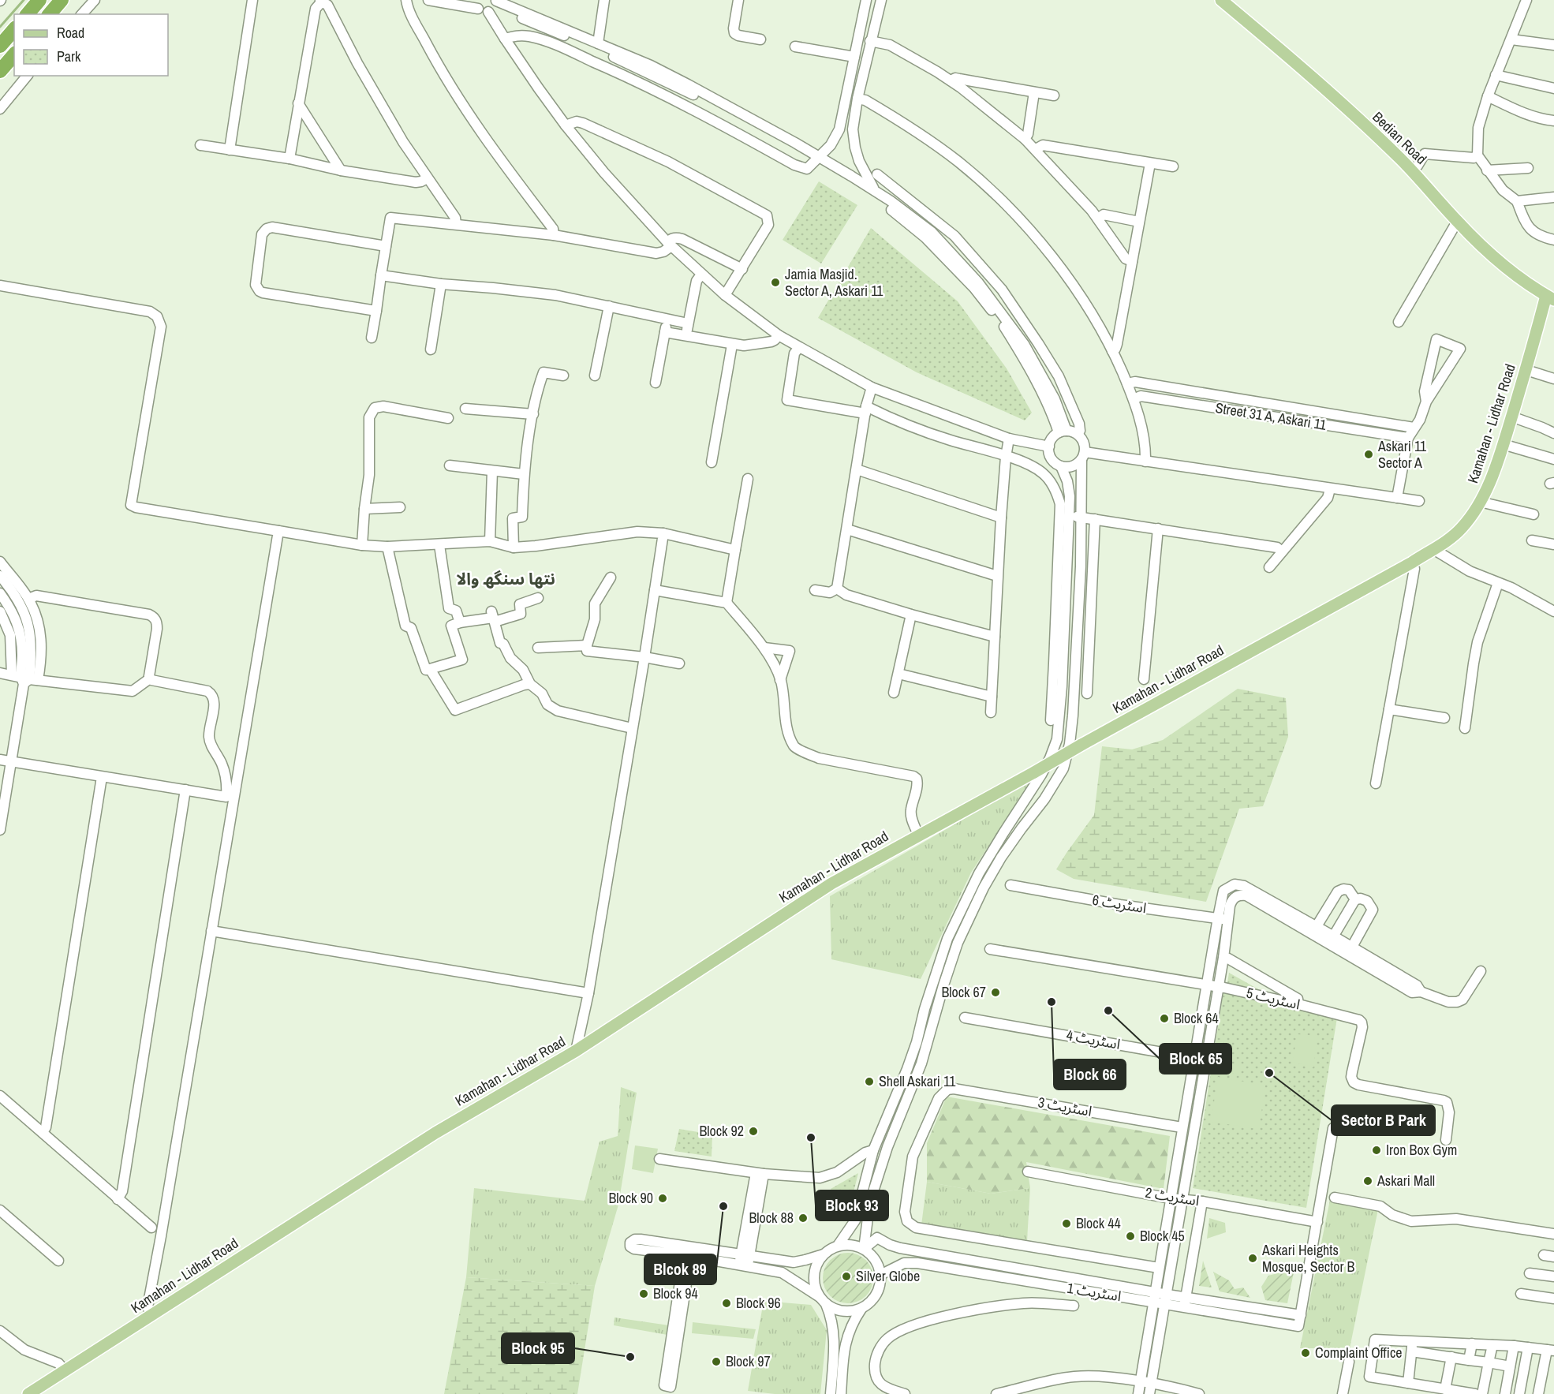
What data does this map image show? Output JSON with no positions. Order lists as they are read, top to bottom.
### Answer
{
  "streets": {
    "main road": ["Bedian Road", "Kamahan - Lidhar Road"],
    "street": [
      "Street 31 A, Askari 11",
      "اسٹریٹ 6",
      "اسٹریٹ 5",
      "اسٹریٹ 4",
      "اسٹریٹ 3",
      "اسٹریٹ 2",
      "اسٹریٹ 1"
    ]
  },
  "crossings": [
    ["Bedian Road", "Kamahan - Lidhar Road"],
    ["اسٹریٹ 2", "اسٹریٹ 1"]
  ],
  "districts": ["نتھا سنگھ والا"],
  "places": [
    "Jamia Masjid. Sector A, Askari 11",
    "Askari 11 Sector A",
    "Block 67",
    "Block 66",
    "Block 65",
    "Block 64",
    "Sector B Park",
    "Shell Askari 11",
    "Block 92",
    "Block 93",
    "Iron Box Gym",
    "Askari Mall",
    "Block 90",
    "Blcok 89",
    "Block 88",
    "Block 44",
    "Block 45",
    "Askari Heights Mosque, Sector B",
    "Silver Globe",
    "Block 94",
    "Block 96",
    "Complaint Office",
    "Block 95",
    "Block 97"
  ],
  "legend": ["Road", "Park"]
}
